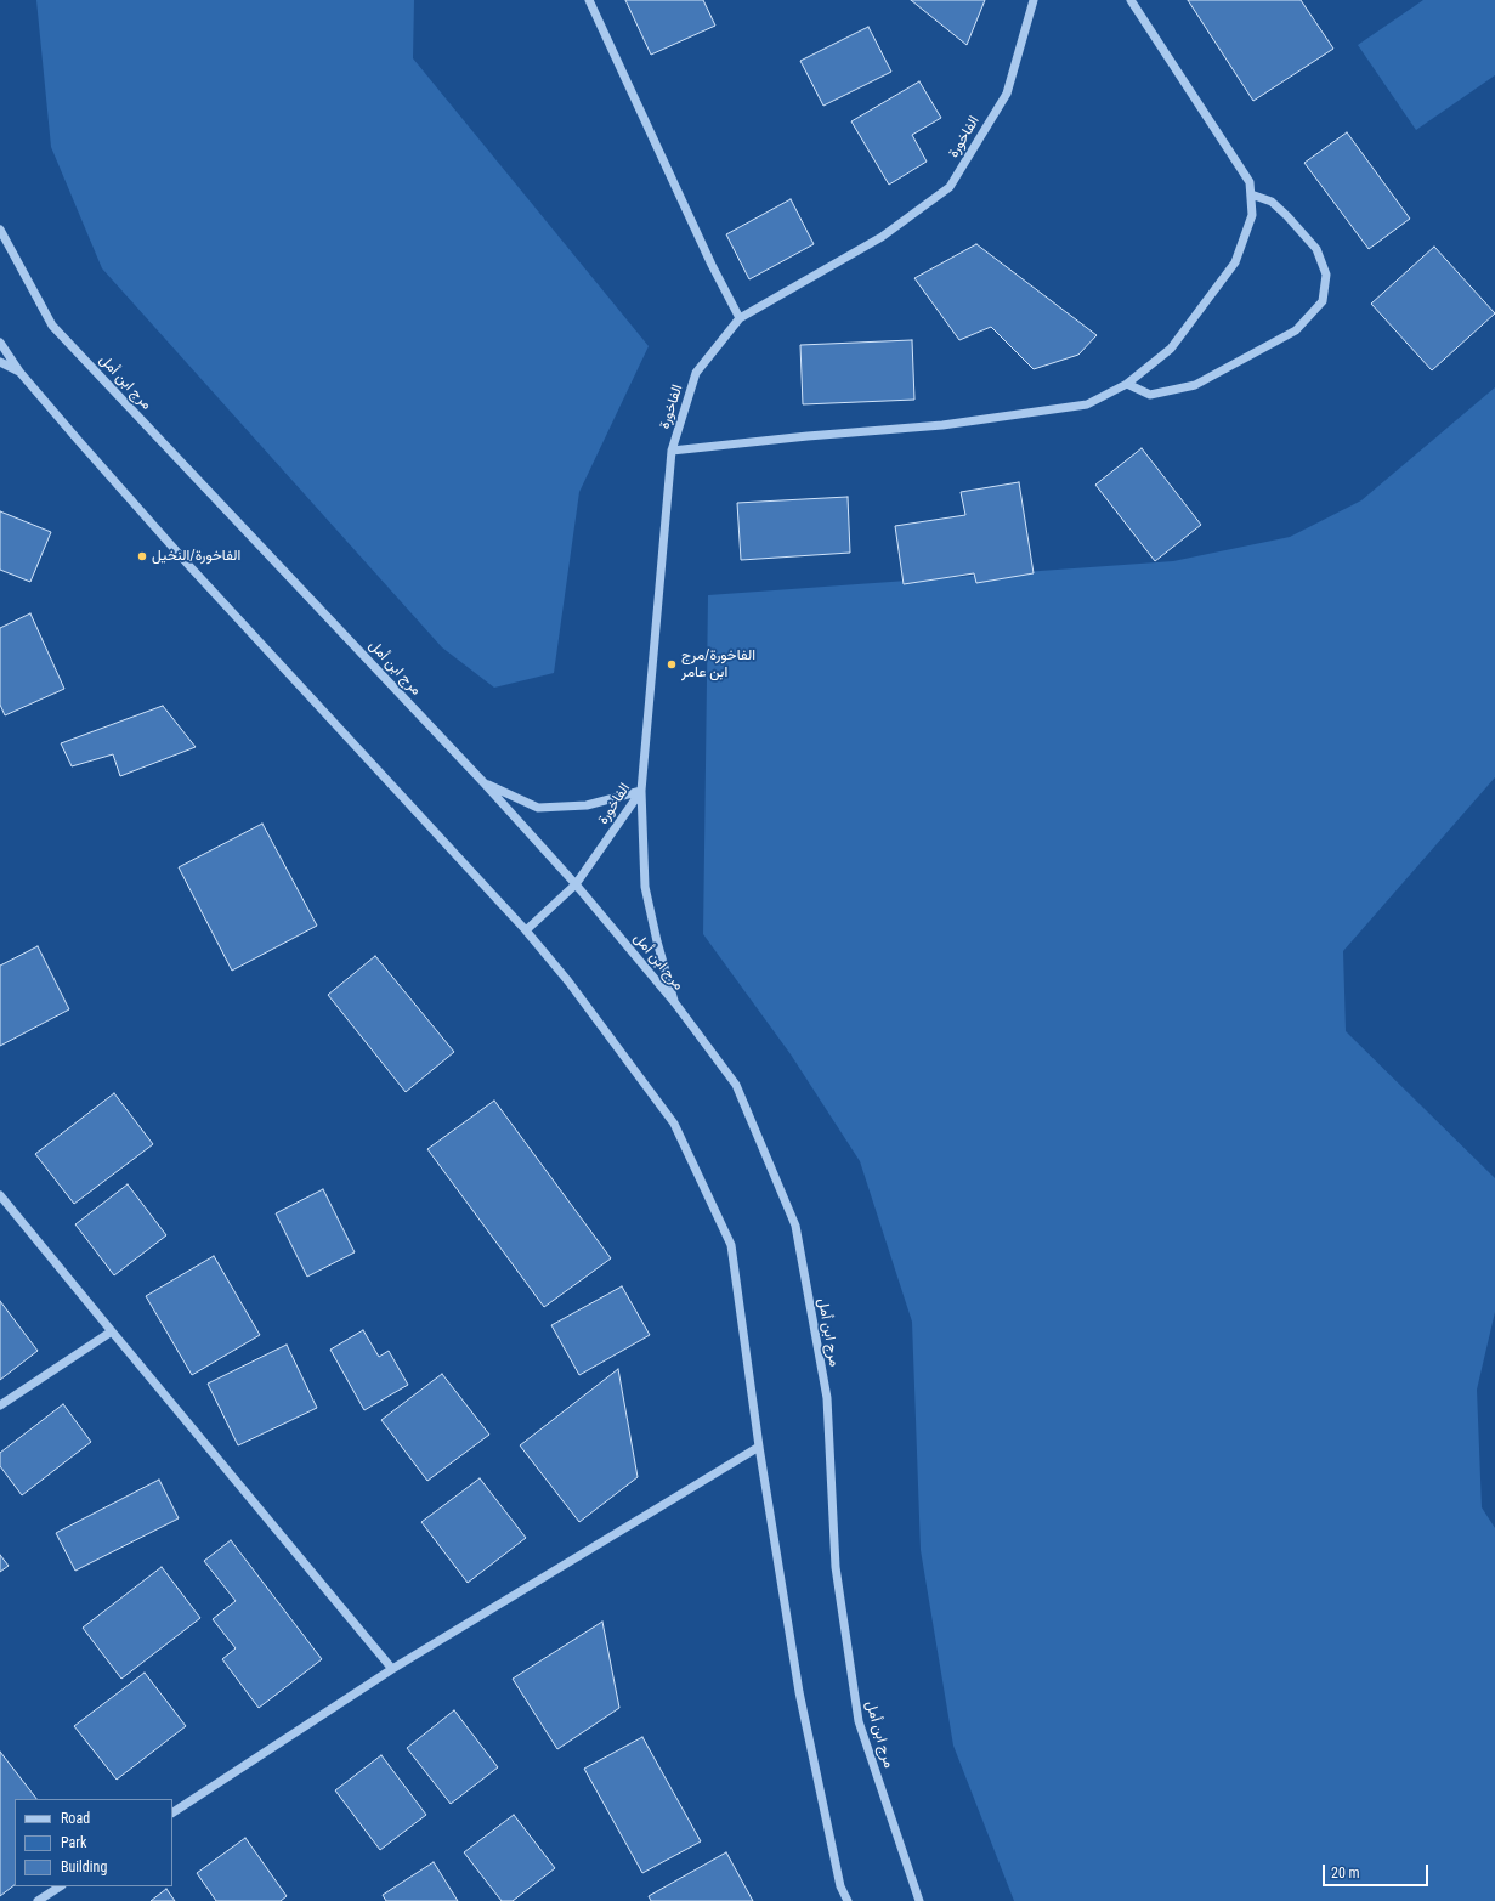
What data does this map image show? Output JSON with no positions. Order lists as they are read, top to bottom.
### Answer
{
  "streets": {
    "street": ["الفاخورة", "مرج ابن أمل"]
  },
  "crossings": [
    ["الفاخورة", "مرج ابن أمل"]
  ],
  "places": ["الفاخورة/النخيل", "الفاخورة/مرج ابن عامر"],
  "legend": ["Road", "Park", "Building"],
  "scale_bar": "20 m"
}
